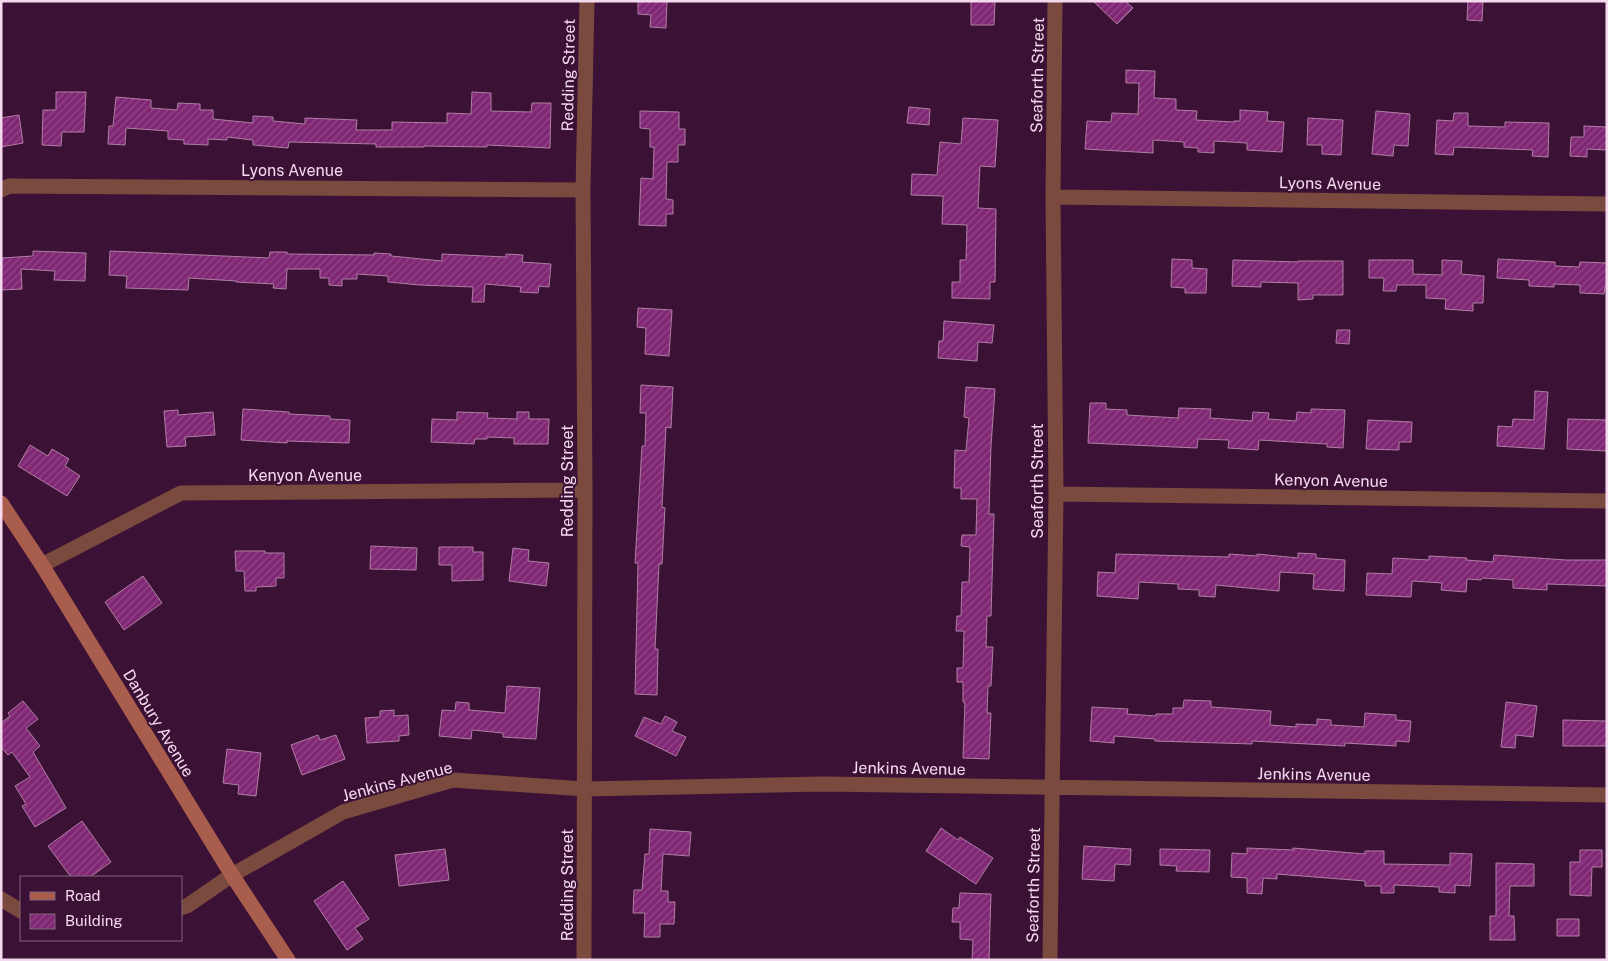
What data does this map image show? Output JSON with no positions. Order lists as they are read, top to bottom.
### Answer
{
  "streets": {
    "street": [
      "Redding Street",
      "Seaforth Street",
      "Lyons Avenue",
      "Kenyon Avenue",
      "Danbury Avenue",
      "Jenkins Avenue"
    ]
  },
  "crossings": [
    ["Redding Street", "Lyons Avenue"],
    ["Redding Street", "Kenyon Avenue"],
    ["Redding Street", "Jenkins Avenue"],
    ["Seaforth Street", "Lyons Avenue"],
    ["Seaforth Street", "Kenyon Avenue"],
    ["Seaforth Street", "Jenkins Avenue"],
    ["Kenyon Avenue", "Danbury Avenue"],
    ["Danbury Avenue", "Jenkins Avenue"]
  ],
  "legend": ["Road", "Building"]
}
